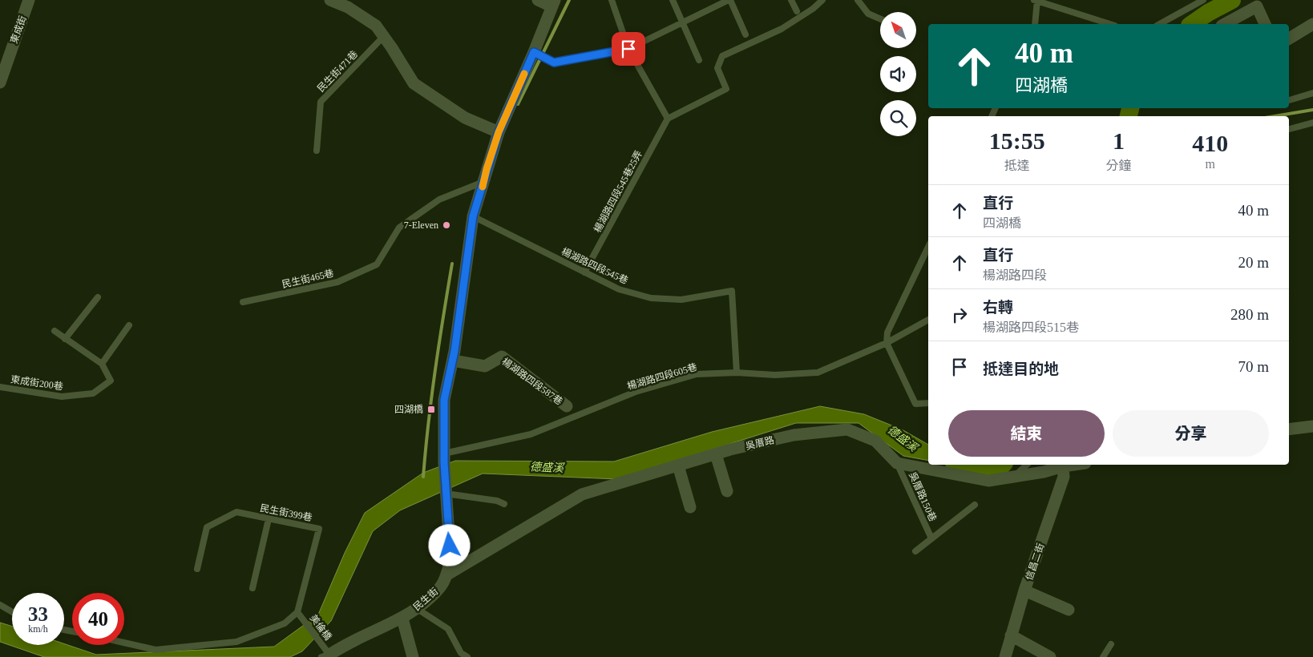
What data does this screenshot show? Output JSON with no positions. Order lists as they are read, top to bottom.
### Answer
{
  "streets": {
    "street": [
      "東成街",
      "楊湖路四段587巷",
      "吳厝路",
      "信昌二街",
      "民生街"
    ],
    "lane": [
      "民生街471巷",
      "楊湖路四段545巷25弄",
      "楊湖路四段545巷",
      "民生街465巷",
      "楊湖路四段605巷",
      "東成街200巷",
      "吳厝路150巷",
      "民生街399巷",
      "美倫橋"
    ]
  },
  "crossings": [
    ["楊湖路四段545巷25弄", "楊湖路四段545巷"],
    ["楊湖路四段545巷", "楊湖路四段605巷"],
    ["吳厝路", "吳厝路150巷"],
    ["吳厝路", "民生街"],
    ["民生街399巷", "美倫橋"],
    ["民生街", "美倫橋"]
  ],
  "water": ["德盛溪"],
  "places": {
    "other": ["7-Eleven"],
    "transit": ["四湖橋"]
  },
  "north": "top left",
  "page": {
    "turn": ["40 m", "四湖橋"],
    "eta": [
      "15:55",
      "抵達",
      "1",
      "分鐘",
      "410",
      "m"
    ],
    "list": [
      {
        "name": "直行",
        "note": "四湖橋",
        "value": "40 m"
      },
      {
        "name": "直行",
        "note": "楊湖路四段",
        "value": "20 m"
      },
      {
        "name": "右轉",
        "note": "楊湖路四段515巷",
        "value": "280 m"
      },
      {
        "name": "抵達目的地",
        "value": "70 m"
      }
    ],
    "buttons": ["結束", "分享"],
    "speed": "33 km/h",
    "limit": "40"
  }
}
